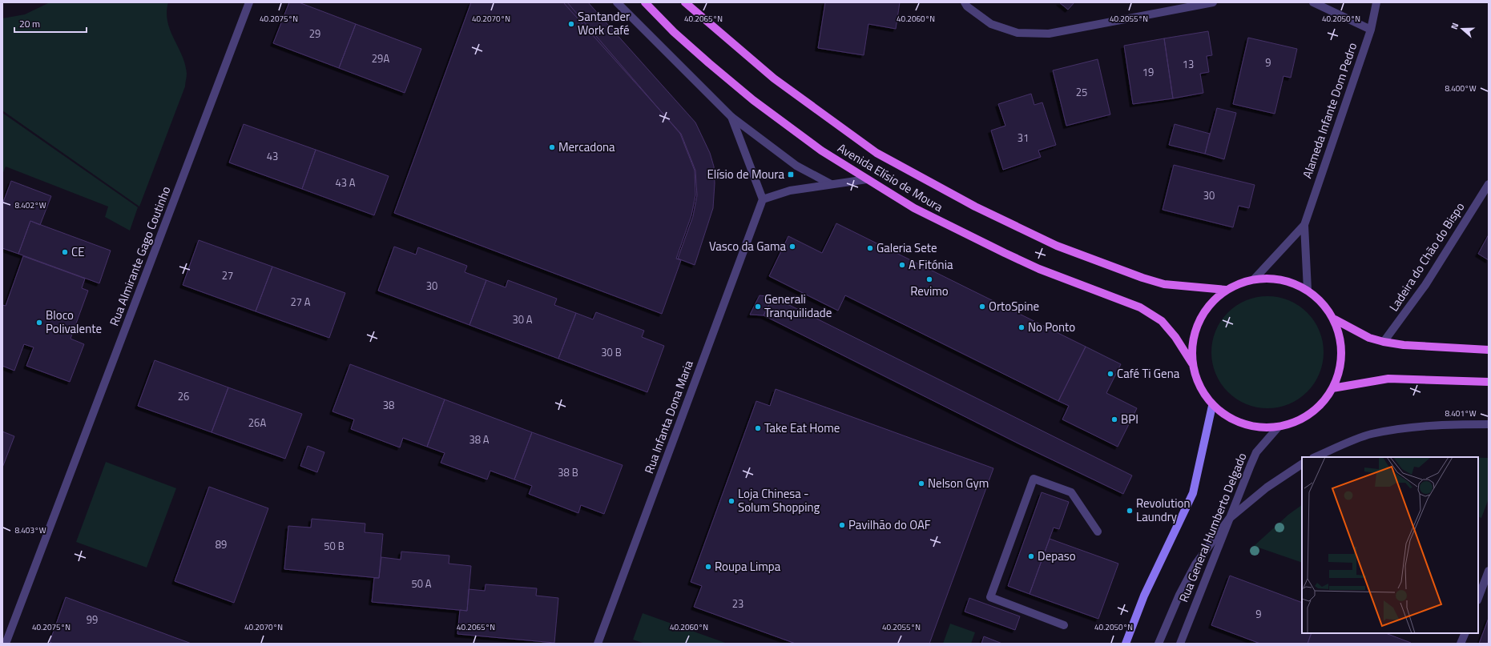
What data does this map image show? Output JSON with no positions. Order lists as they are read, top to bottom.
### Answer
{
  "streets": {
    "main road": ["Avenida Elísio de Moura"],
    "street": [
      "Alameda Infante Dom Pedro",
      "Rua Almirante Gago Coutinho",
      "Ladeira do Chão do Bispo",
      "Rua Infanta Dona Maria",
      "Rua General Humberto Delgado"
    ]
  },
  "places": {
    "other": [
      "Santander Work Café",
      "Mercadona",
      "Vasco da Gama",
      "Galeria Sete",
      "CE",
      "A Fitónia",
      "Revimo",
      "Generali Tranquilidade",
      "OrtoSpine",
      "Bloco Polivalente",
      "No Ponto",
      "Café Ti Gena",
      "BPI",
      "Take Eat Home",
      "Nelson Gym",
      "Loja Chinesa - Solum Shopping",
      "Revolution Laundry",
      "Pavilhão do OAF",
      "Depaso",
      "Roupa Limpa"
    ],
    "transit": ["Elísio de Moura"]
  },
  "house_numbers": [
    "29",
    "29A",
    "9",
    "13",
    "19",
    "25",
    "31",
    "43",
    "43 A",
    "30",
    "27",
    "30",
    "27 A",
    "30 A",
    "30 B",
    "26",
    "38",
    "26A",
    "38 A",
    "38 B",
    "89",
    "50 B",
    "50 A",
    "23",
    "9",
    "99"
  ],
  "scale_bar": "20 m",
  "north": "left",
  "coordinates": [
    "40.2075°N",
    "40.2070°N",
    "40.2065°N",
    "40.2060°N",
    "40.2055°N",
    "40.2050°N",
    "8.400°W",
    "8.402°W",
    "8.401°W",
    "8.403°W"
  ]
}
